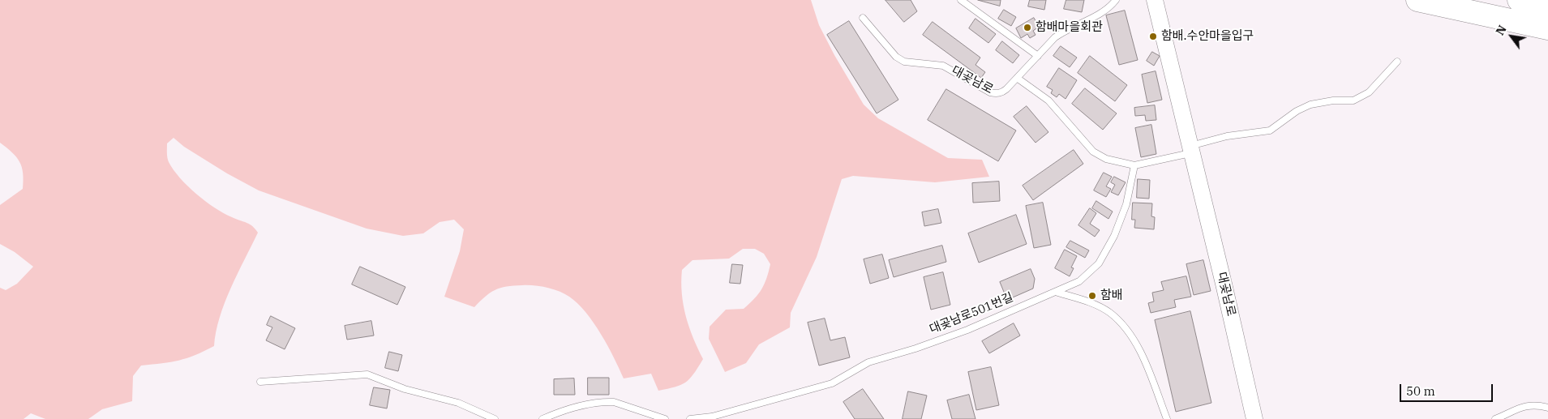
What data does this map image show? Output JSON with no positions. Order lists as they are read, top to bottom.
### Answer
{
  "streets": {
    "street": ["대곶남로"],
    "lane": ["대곶남로501번길"]
  },
  "places": ["함배마을회관", "함배.수안마을입구", "함배"],
  "scale_bar": "50 m",
  "north": "top left"
}
